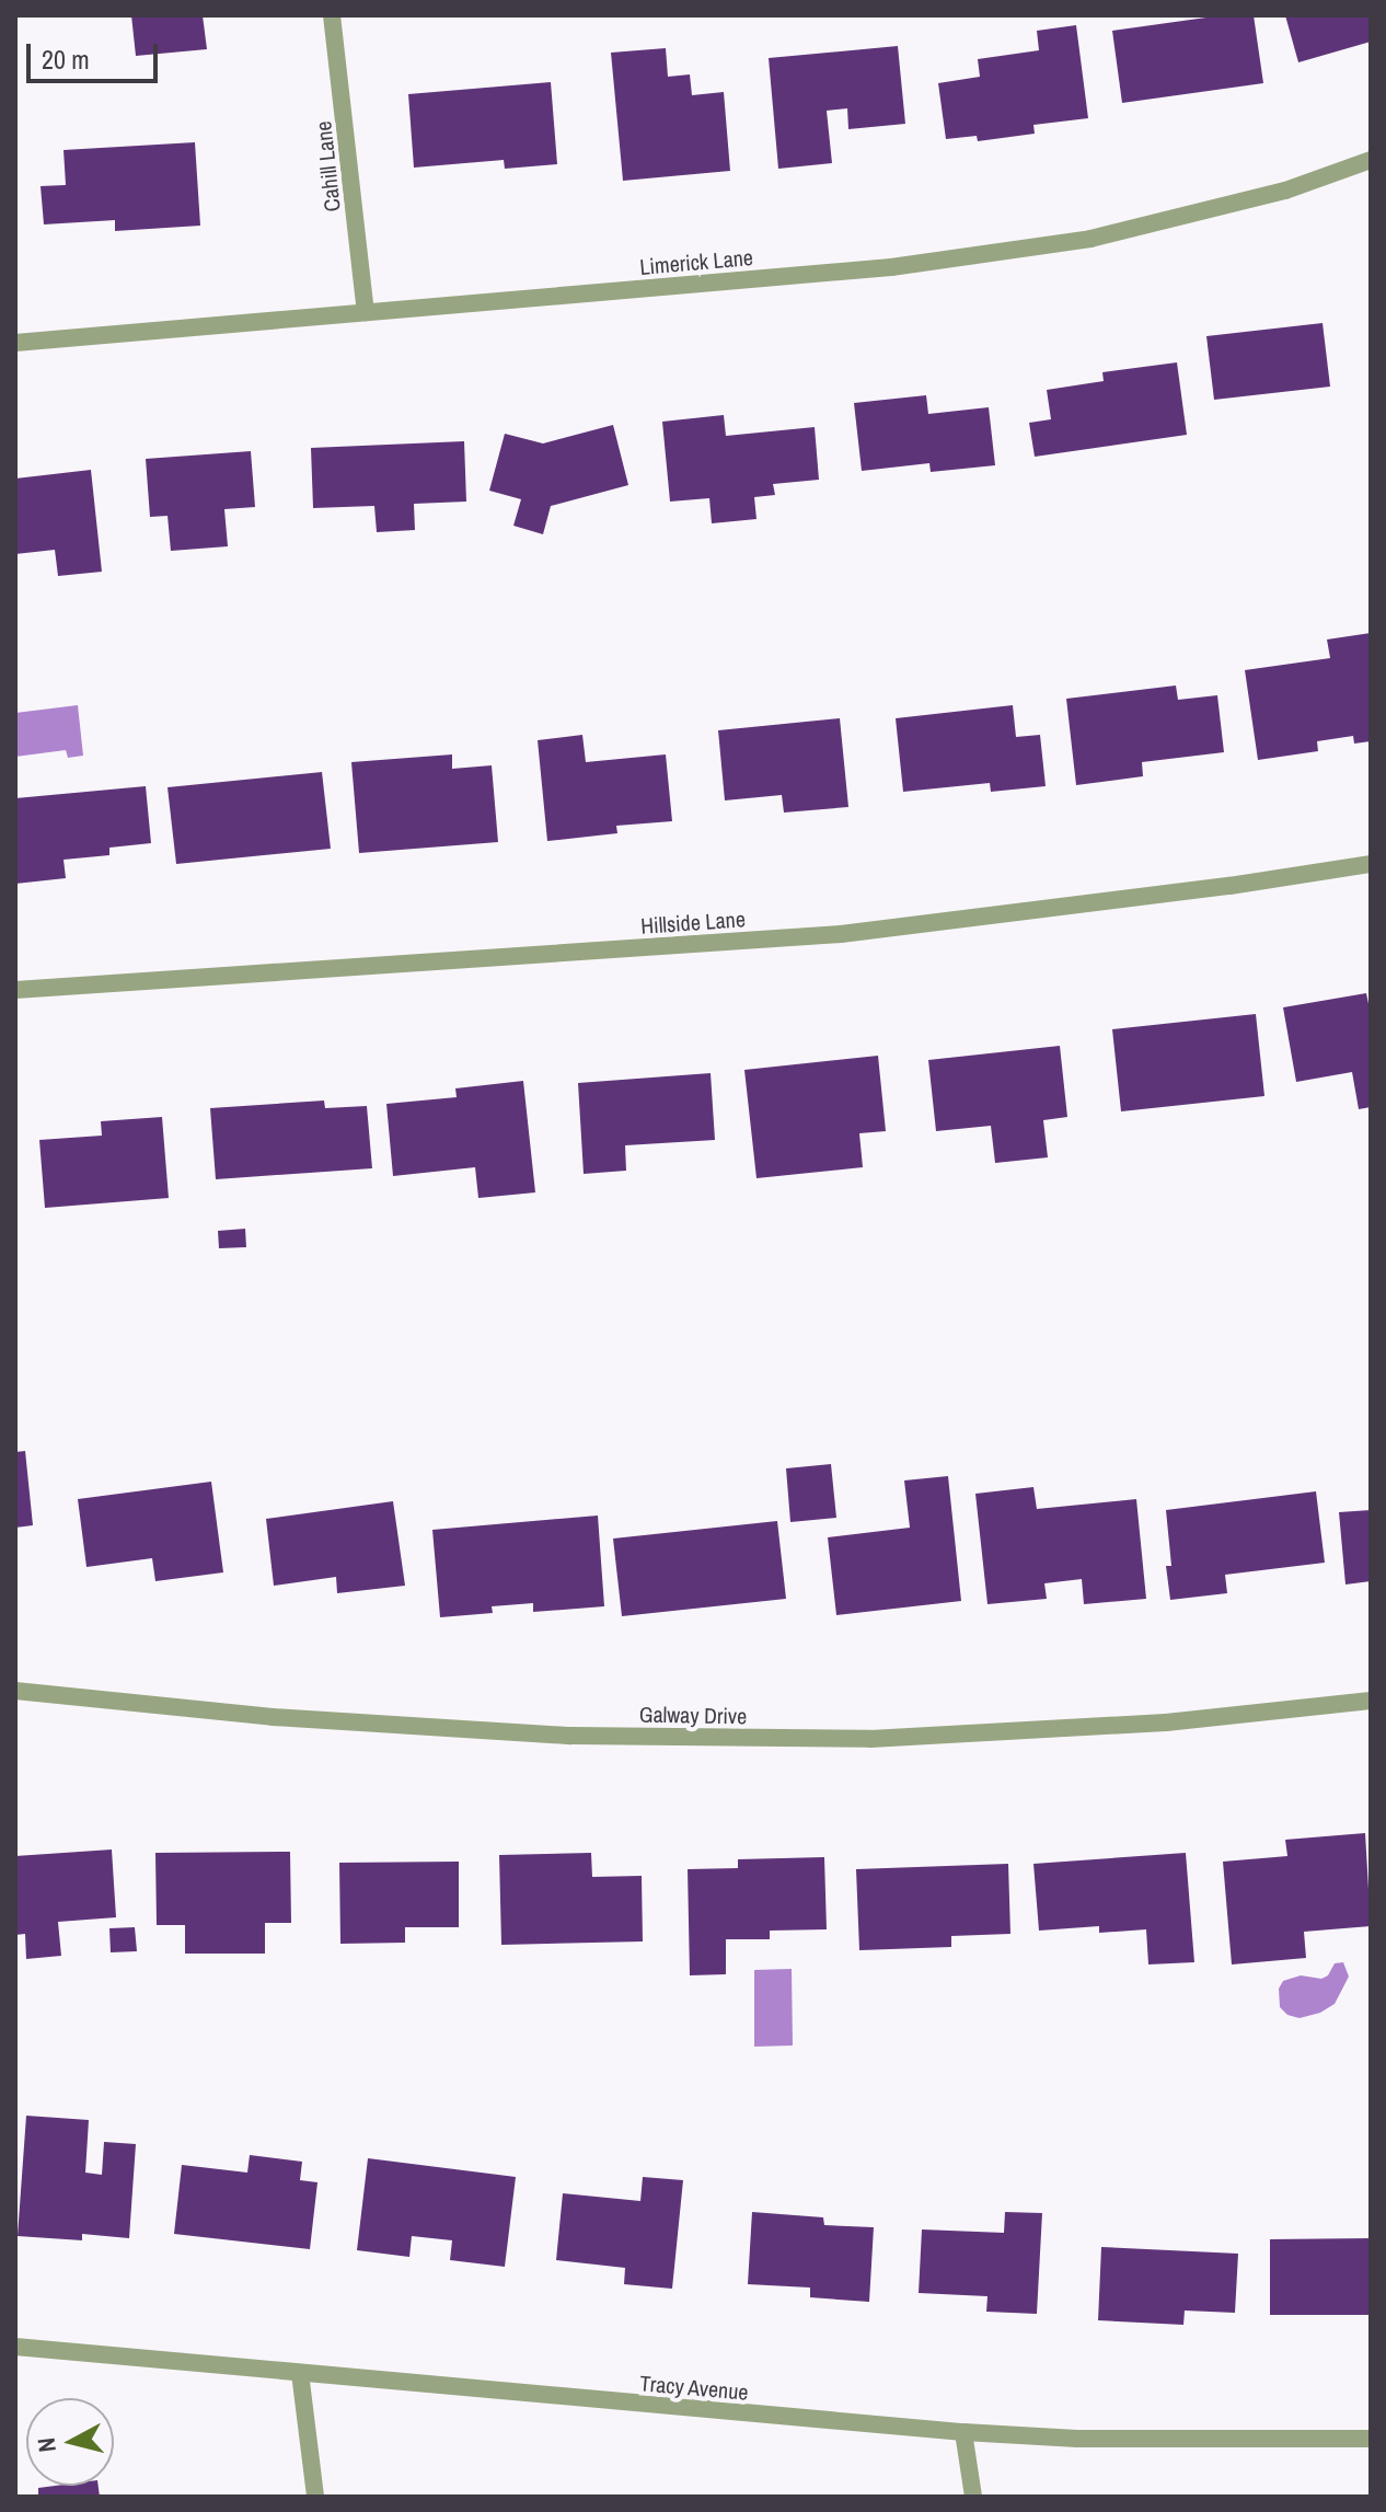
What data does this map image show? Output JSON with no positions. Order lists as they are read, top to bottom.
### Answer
{
  "streets": {
    "street": [
      "Cahill Lane",
      "Limerick Lane",
      "Hillside Lane",
      "Galway Drive",
      "Tracy Avenue"
    ]
  },
  "crossings": [
    ["Cahill Lane", "Limerick Lane"]
  ],
  "scale_bar": "20 m",
  "north": "left"
}
